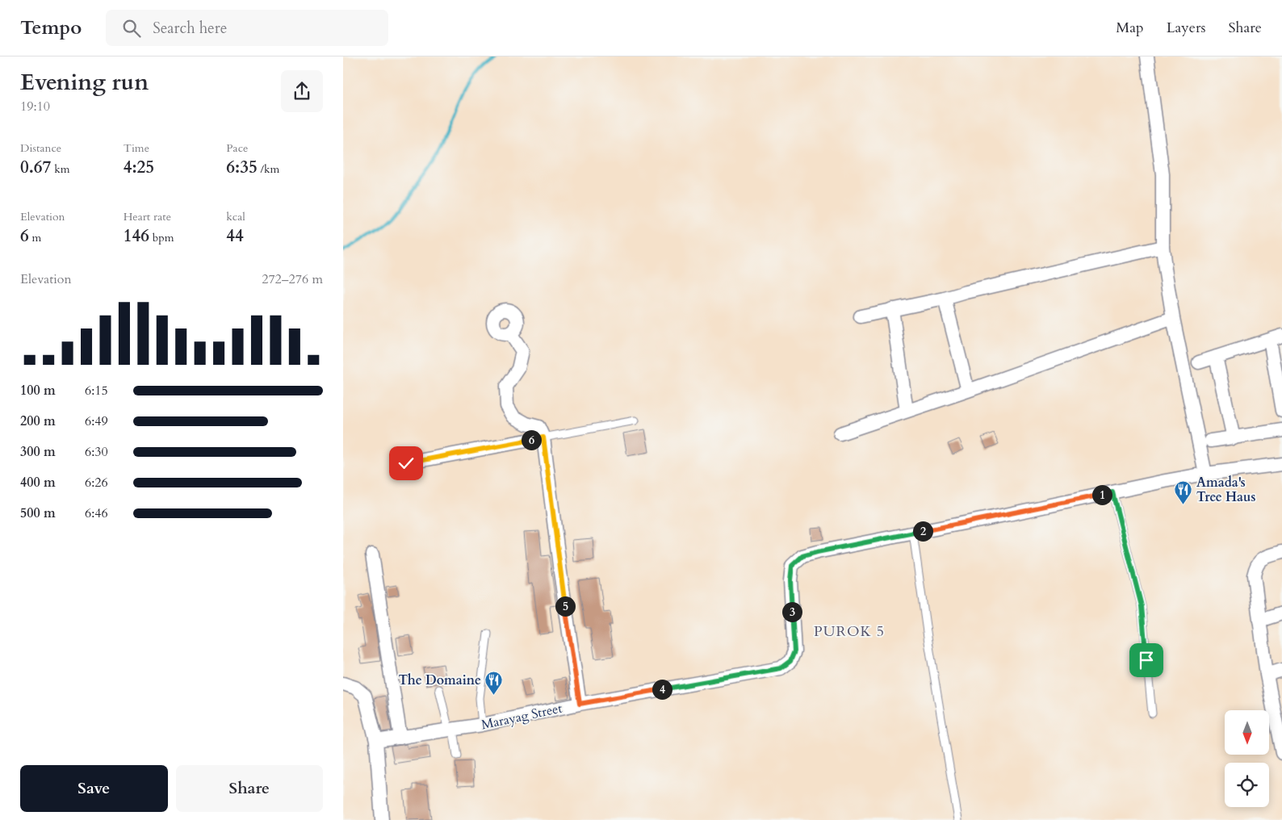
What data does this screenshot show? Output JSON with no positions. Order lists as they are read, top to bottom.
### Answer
{
  "streets": {
    "street": ["Marayag Street"]
  },
  "districts": ["PUROK 5"],
  "places": {
    "restaurant": ["Amada's Tree Haus", "The Domaine"]
  },
  "north": "bottom",
  "page": {
    "header": "Tempo",
    "search": "Search here",
    "nav": ["Map", "Layers", "Share"],
    "heading": ["Evening run", "19:10"],
    "stats": [
      ["Distance", "0.67 km"],
      ["Time", "4:25"],
      ["Pace", "6:35 /km"],
      ["Elevation", "6 m"],
      ["Heart rate", "146 bpm"],
      ["kcal", "44"]
    ],
    "chart": ["Elevation", "272–276 m"],
    "list": [
      {
        "name": "100 m",
        "note": "6:15"
      },
      {
        "name": "200 m",
        "note": "6:49"
      },
      {
        "name": "300 m",
        "note": "6:30"
      },
      {
        "name": "400 m",
        "note": "6:26"
      },
      {
        "name": "500 m",
        "note": "6:46"
      }
    ],
    "pins": [
      "6",
      "1",
      "2",
      "5",
      "3",
      "4"
    ],
    "buttons": ["Save", "Share"]
  }
}
